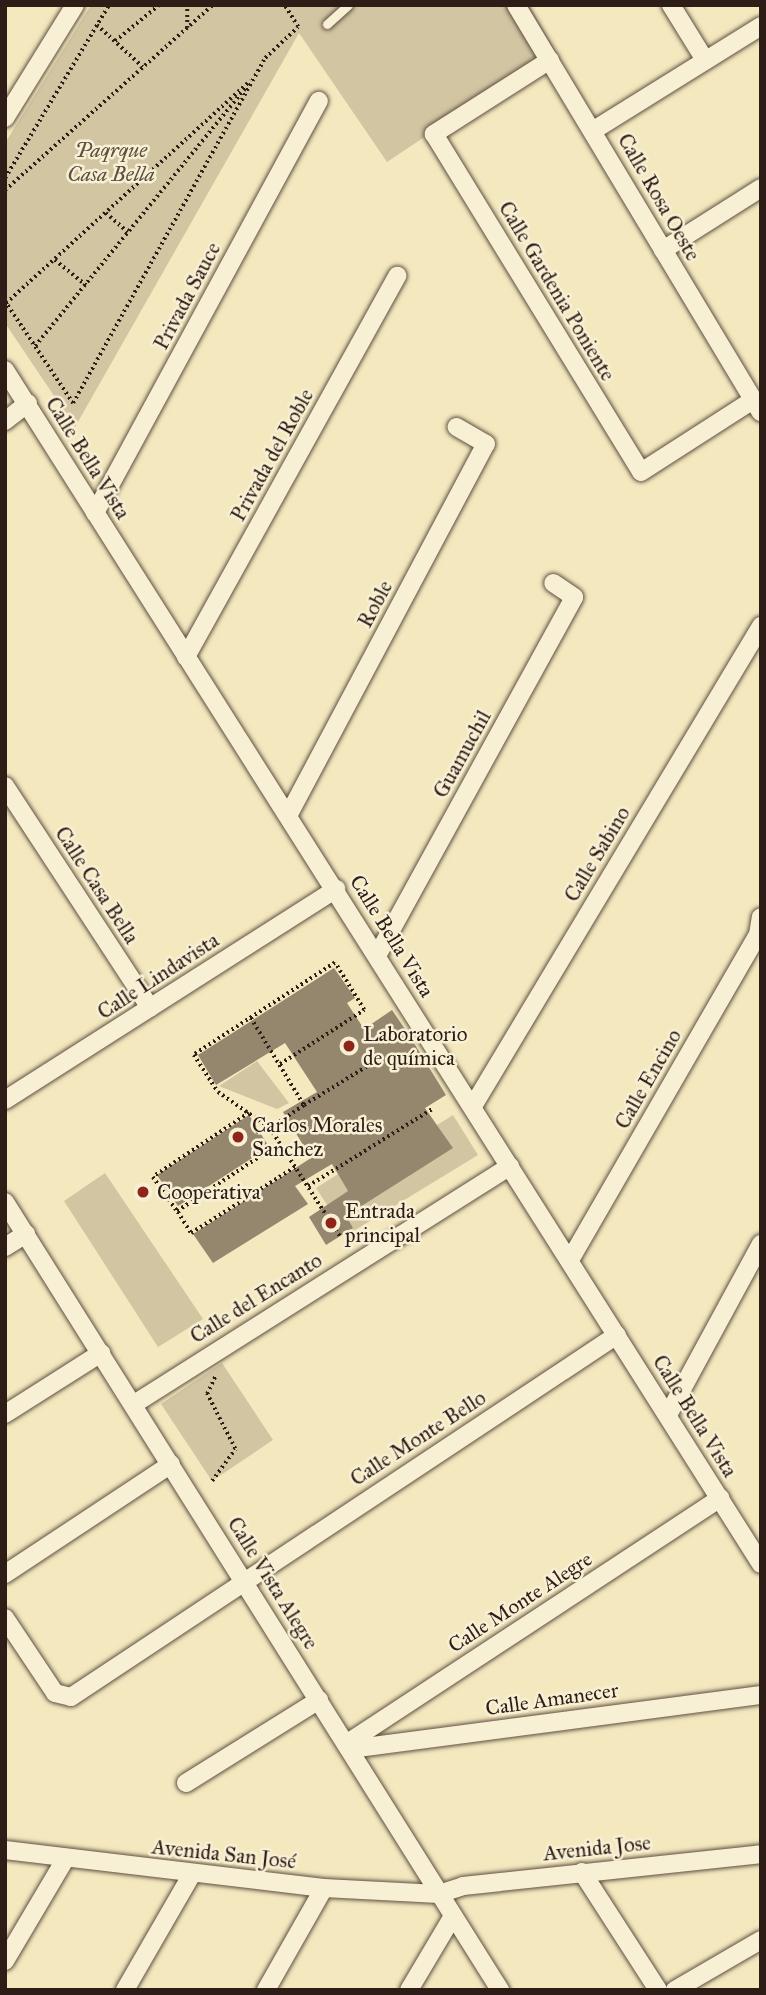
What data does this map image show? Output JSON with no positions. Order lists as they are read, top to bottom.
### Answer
{
  "streets": {
    "street": [
      "Calle Rosa Oeste",
      "Calle Gardenia Poniente",
      "Privada Sauce",
      "Privada del Roble",
      "Calle Bella Vista",
      "Roble",
      "Guamuchil",
      "Calle Sabino",
      "Calle Casa Bella",
      "Calle Lindavista",
      "Calle Encino",
      "Calle del Encanto",
      "Calle Monte Bello",
      "Calle Vista Alegre",
      "Calle Monte Alegre",
      "Calle Amanecer",
      "Avenida Jose",
      "Avenida San José"
    ]
  },
  "crossings": [
    ["Calle Rosa Oeste", "Calle Gardenia Poniente"],
    ["Privada Sauce", "Calle Bella Vista"],
    ["Privada del Roble", "Calle Bella Vista"],
    ["Calle Bella Vista", "Roble"],
    ["Calle Bella Vista", "Guamuchil"],
    ["Calle Bella Vista", "Calle Sabino"],
    ["Calle Bella Vista", "Calle Lindavista"],
    ["Calle Bella Vista", "Calle Encino"],
    ["Calle Bella Vista", "Calle del Encanto"],
    ["Calle Bella Vista", "Calle Monte Bello"],
    ["Calle Bella Vista", "Calle Monte Alegre"],
    ["Calle Casa Bella", "Calle Lindavista"],
    ["Calle del Encanto", "Calle Vista Alegre"],
    ["Calle Monte Bello", "Calle Vista Alegre"],
    ["Calle Vista Alegre", "Calle Monte Alegre"],
    ["Calle Vista Alegre", "Calle Amanecer"],
    ["Calle Vista Alegre", "Avenida Jose"],
    ["Calle Vista Alegre", "Avenida San José"],
    ["Calle Monte Alegre", "Calle Amanecer"],
    ["Avenida Jose", "Avenida San José"]
  ],
  "parks": ["Paqrque Casa Bella"],
  "places": [
    "Laboratorio de química",
    "Carlos Morales Sanchez",
    "Cooperativa",
    "Entrada principal"
  ]
}
